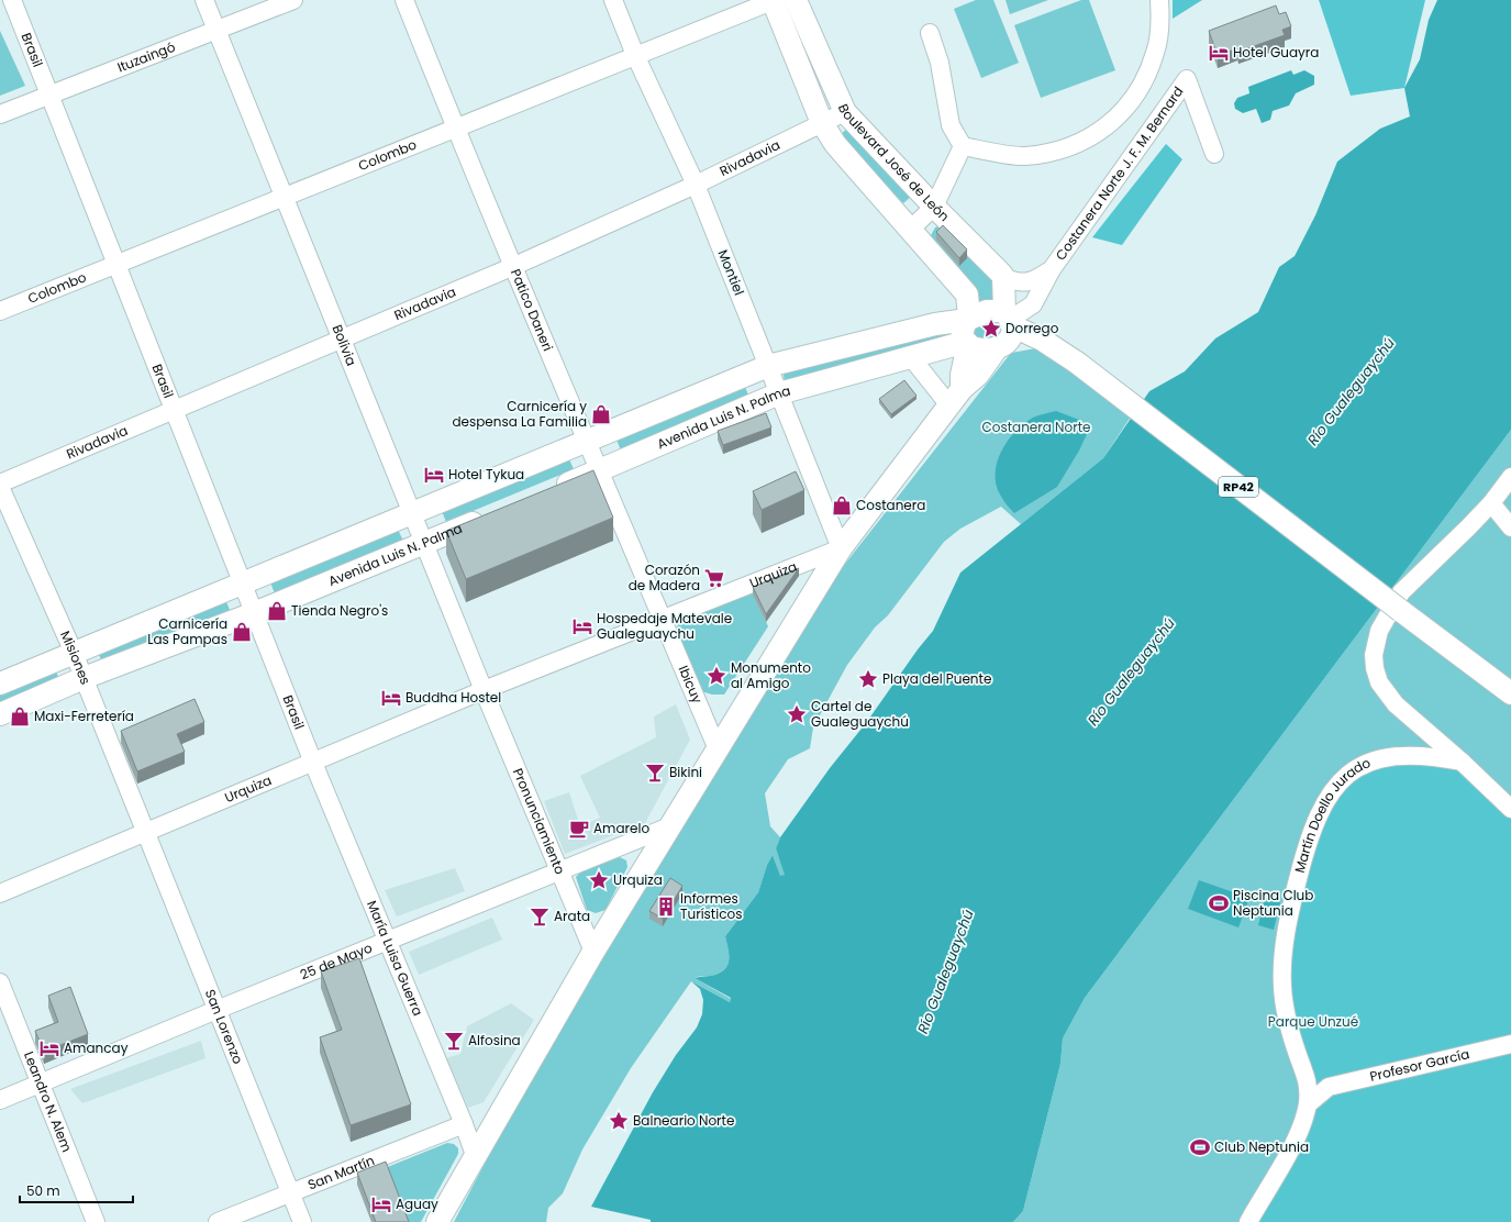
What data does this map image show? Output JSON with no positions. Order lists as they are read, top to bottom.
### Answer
{
  "streets": {
    "main road": ["Boulevard José de León", "Avenida Luis N. Palma", "RP42"],
    "street": [
      "Brasil",
      "Ituzaingó",
      "Colombo",
      "Rivadavia",
      "Costanera Norte J. F. M. Bernard",
      "Montiel",
      "Patico Daneri",
      "Bolivia",
      "Urquiza",
      "Misiones",
      "Ibicuy",
      "Martín Doello Jurado",
      "Pronunciamiento",
      "María Luisa Guerra",
      "25 de Mayo",
      "San Lorenzo",
      "Profesor García",
      "Leandro N. Alem",
      "San Martín"
    ]
  },
  "crossings": [
    ["Brasil", "Ituzaingó"],
    ["Brasil", "Colombo"],
    ["Brasil", "Rivadavia"],
    ["Brasil", "Avenida Luis N. Palma"],
    ["Brasil", "Urquiza"],
    ["Brasil", "María Luisa Guerra"],
    ["Ituzaingó", "Bolivia"],
    ["Colombo", "Boulevard José de León"],
    ["Colombo", "Montiel"],
    ["Colombo", "Patico Daneri"],
    ["Colombo", "Bolivia"],
    ["Rivadavia", "Boulevard José de León"],
    ["Rivadavia", "Montiel"],
    ["Rivadavia", "Patico Daneri"],
    ["Rivadavia", "Bolivia"],
    ["Rivadavia", "Misiones"],
    ["Boulevard José de León", "Costanera Norte J. F. M. Bernard"],
    ["Boulevard José de León", "Avenida Luis N. Palma"],
    ["Boulevard José de León", "RP42"],
    ["Costanera Norte J. F. M. Bernard", "Avenida Luis N. Palma"],
    ["Costanera Norte J. F. M. Bernard", "RP42"],
    ["Montiel", "Avenida Luis N. Palma"],
    ["Montiel", "Urquiza"],
    ["Patico Daneri", "Avenida Luis N. Palma"],
    ["Patico Daneri", "Urquiza"],
    ["Patico Daneri", "Ibicuy"],
    ["Bolivia", "Avenida Luis N. Palma"],
    ["Bolivia", "Urquiza"],
    ["Bolivia", "Pronunciamiento"],
    ["Avenida Luis N. Palma", "RP42"],
    ["Avenida Luis N. Palma", "Misiones"],
    ["Urquiza", "Misiones"],
    ["Urquiza", "Ibicuy"],
    ["Urquiza", "Pronunciamiento"],
    ["Urquiza", "María Luisa Guerra"],
    ["Urquiza", "San Lorenzo"],
    ["Misiones", "San Lorenzo"],
    ["Pronunciamiento", "25 de Mayo"],
    ["María Luisa Guerra", "25 de Mayo"],
    ["María Luisa Guerra", "San Martín"],
    ["25 de Mayo", "San Lorenzo"],
    ["25 de Mayo", "Leandro N. Alem"],
    ["San Lorenzo", "San Martín"]
  ],
  "water": ["Río Gualeguaychú"],
  "parks": ["Costanera Norte", "Parque Unzué"],
  "places": {
    "hotel": [
      "Hotel Guayra",
      "Hotel Tykua",
      "Hospedaje Matevale Gualeguaychu",
      "Buddha Hostel",
      "Amancay",
      "Aguay"
    ],
    "place": [
      "Dorrego",
      "Monumento al Amigo",
      "Playa del Puente",
      "Cartel de Gualeguaychú",
      "Urquiza",
      "Balneario Norte"
    ],
    "shop": [
      "Carnicería y despensa La Familia",
      "Costanera",
      "Tienda Negro's",
      "Carnicería Las Pampas",
      "Maxi-Ferretería"
    ],
    "supermarket": ["Corazón de Madera"],
    "bar": ["Bikini", "Arata", "Alfosina"],
    "cafe": ["Amarelo"],
    "sports": ["Piscina Club Neptunia", "Club Neptunia"],
    "building": ["Informes Turísticos"]
  },
  "scale_bar": "50 m"
}
